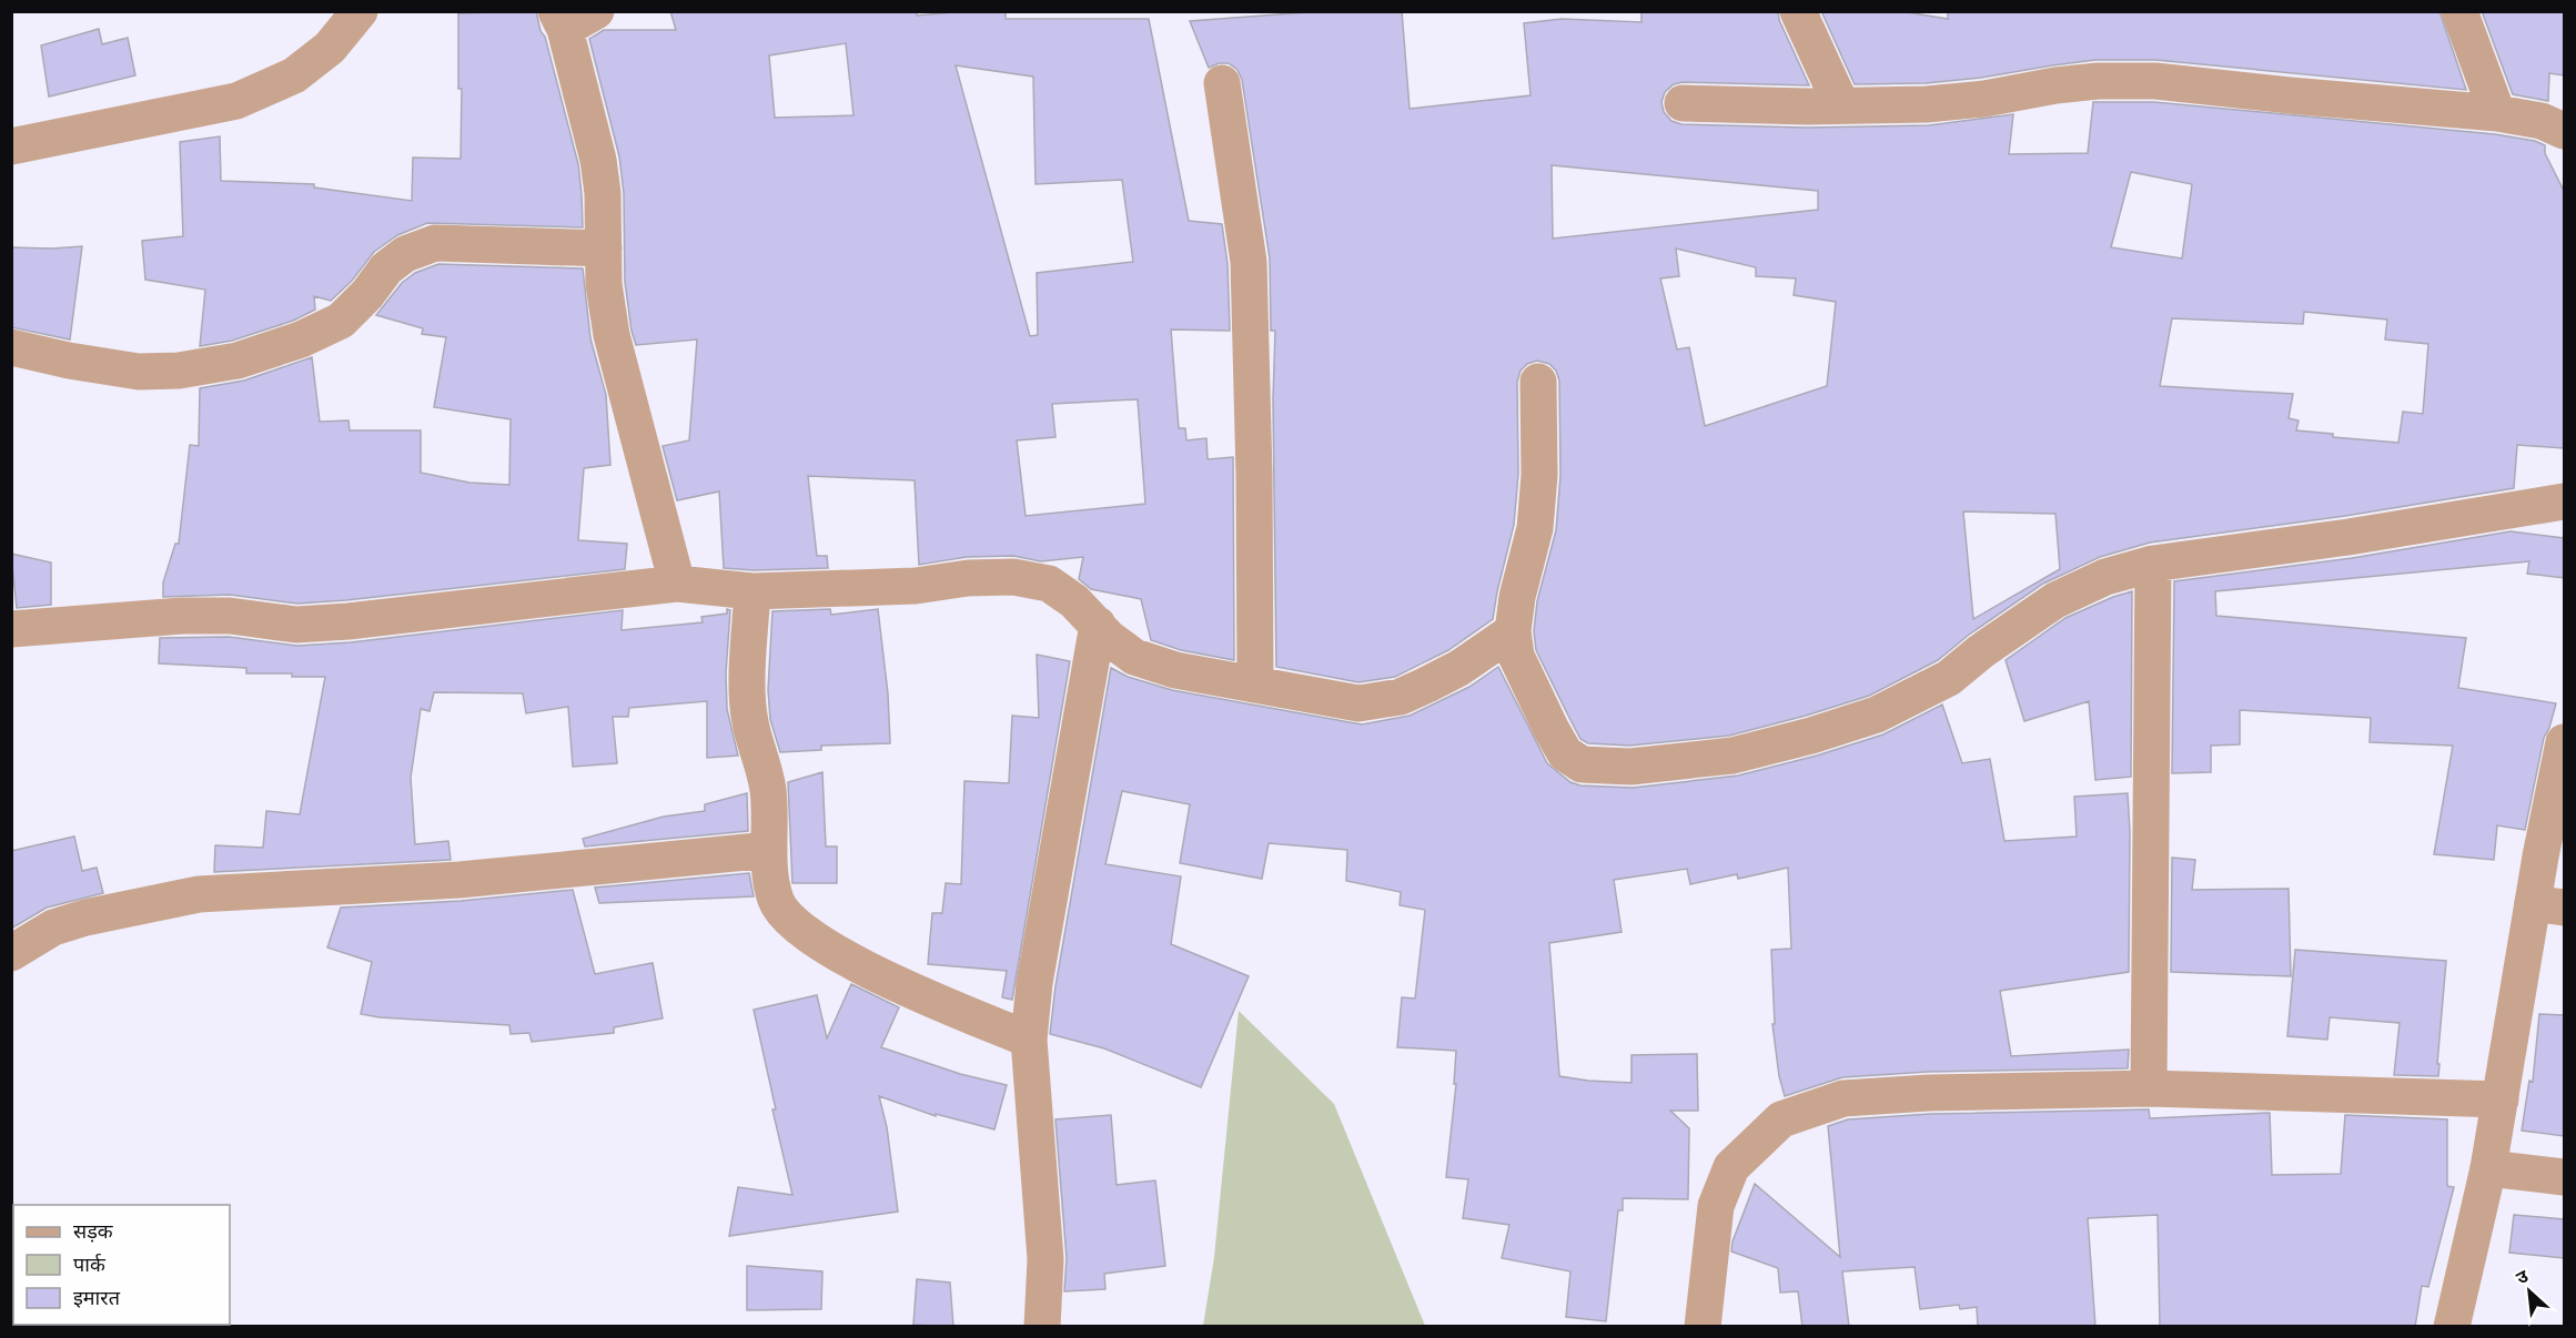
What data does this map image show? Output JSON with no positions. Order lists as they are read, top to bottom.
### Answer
{
  "legend": ["सड़क", "पार्क", "इमारत"],
  "north": "top left"
}
